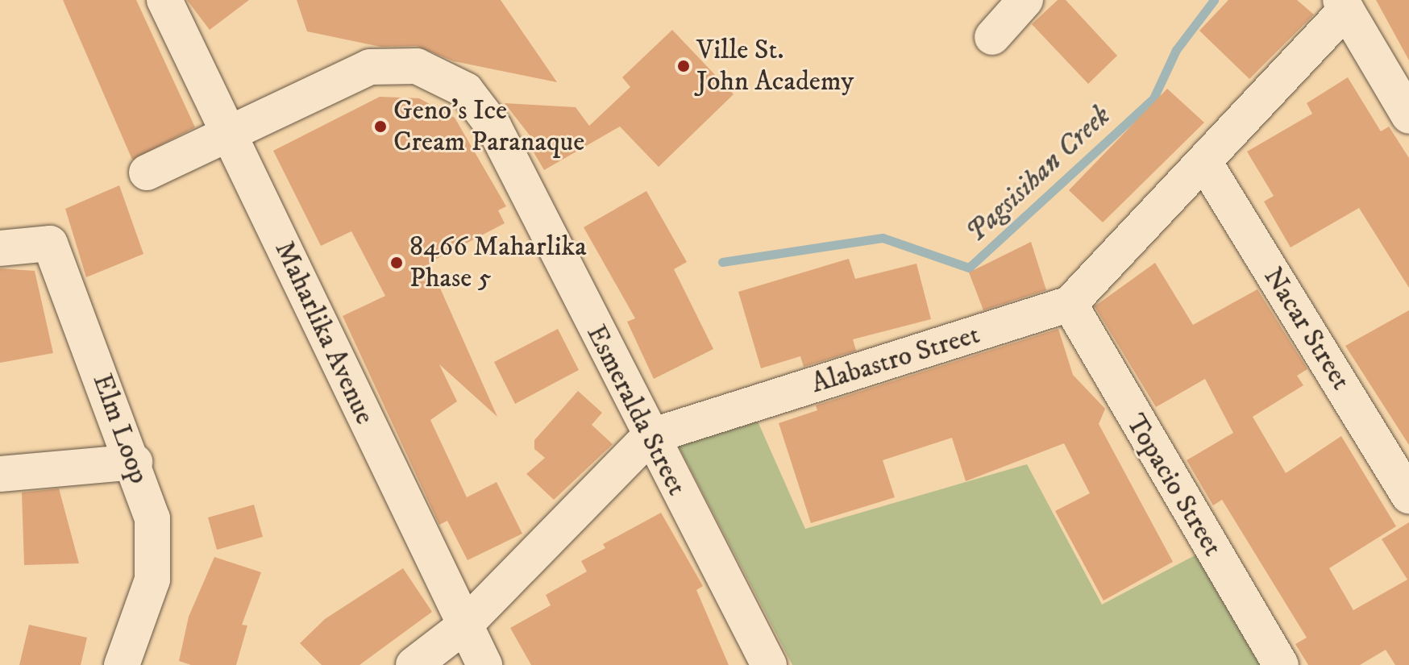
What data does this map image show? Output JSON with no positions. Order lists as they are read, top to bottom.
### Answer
{
  "streets": {
    "street": [
      "Nacar Street",
      "Maharlika Avenue",
      "Alabastro Street",
      "Esmeralda Street",
      "Elm Loop",
      "Topacio Street"
    ]
  },
  "crossings": [
    ["Nacar Street", "Alabastro Street"],
    ["Maharlika Avenue", "Alabastro Street"],
    ["Maharlika Avenue", "Esmeralda Street"],
    ["Alabastro Street", "Esmeralda Street"],
    ["Alabastro Street", "Topacio Street"]
  ],
  "water": ["Pagsisihan Creek"],
  "places": ["Ville St. John Academy", "Geno’s Ice Cream Paranaque", "8466 Maharlika Phase 5"]
}
